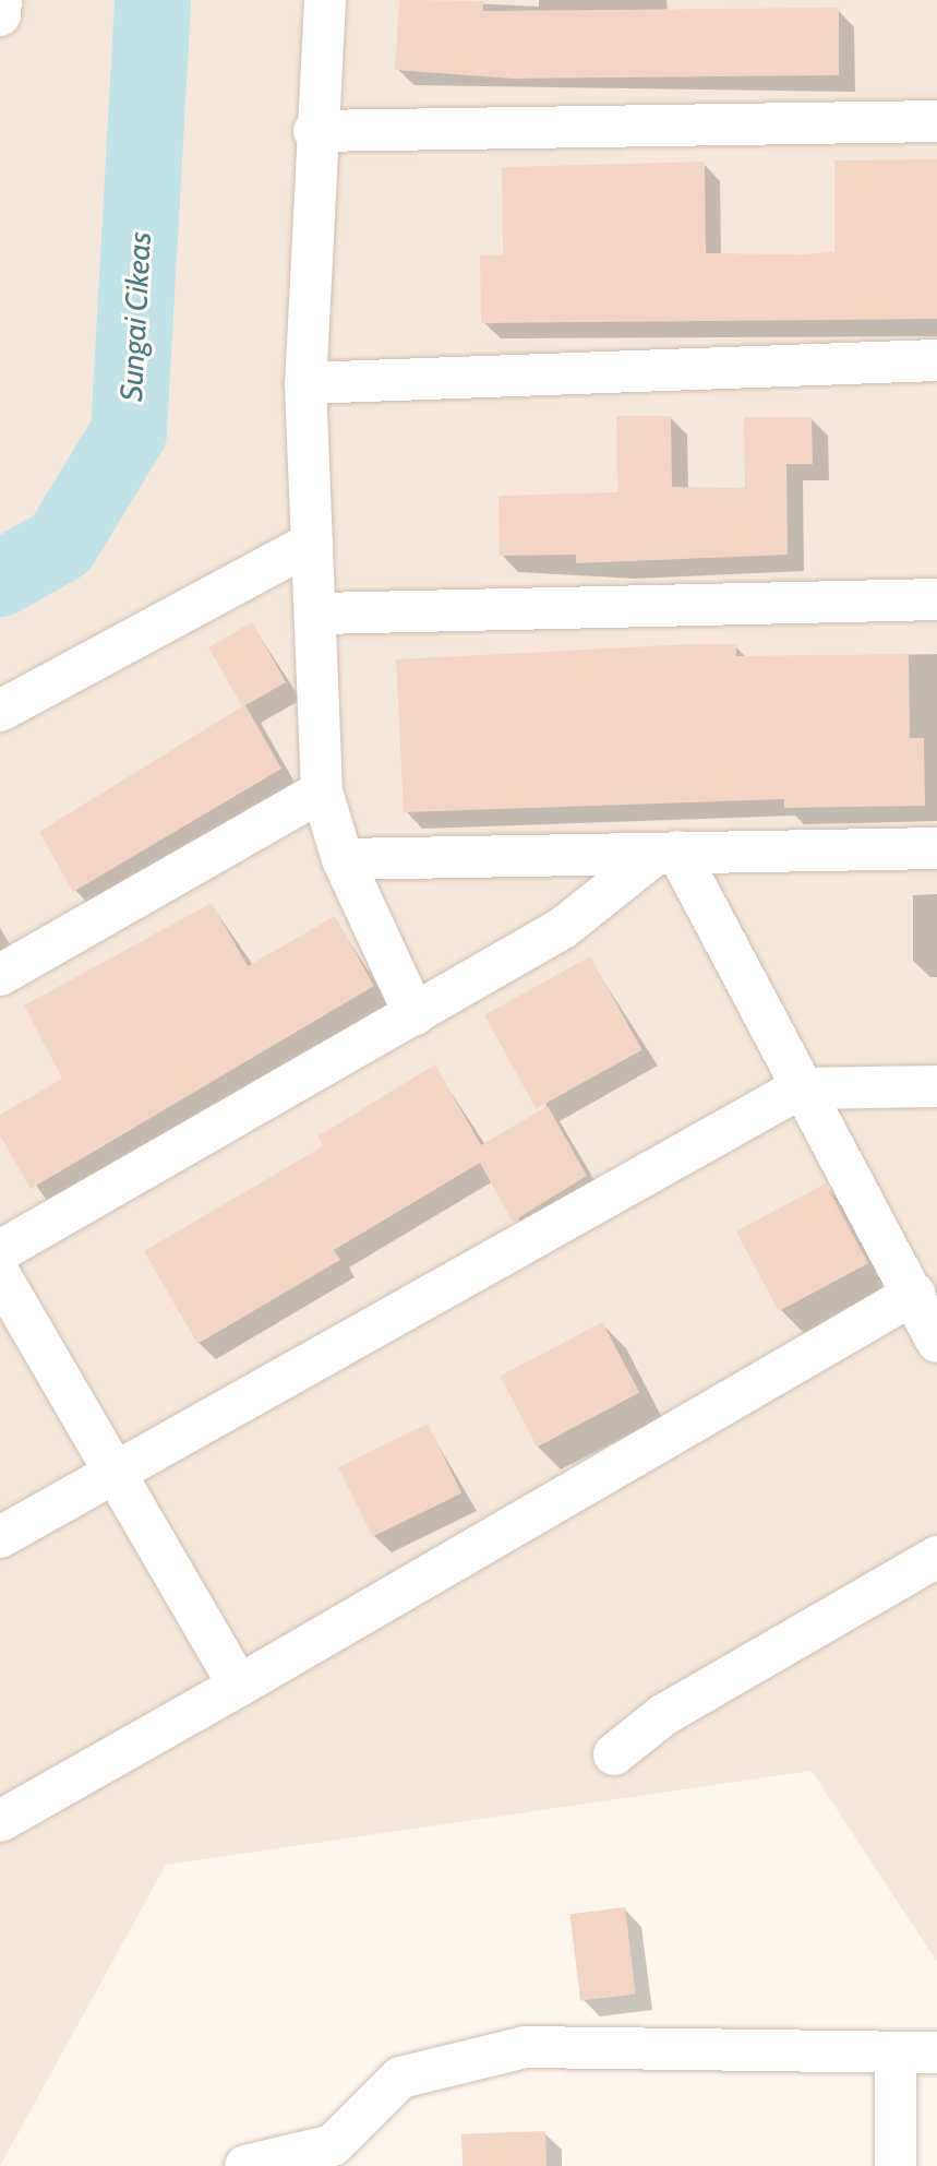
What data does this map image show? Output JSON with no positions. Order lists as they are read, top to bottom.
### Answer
{
  "water": ["Sungai Cikeas"]
}
